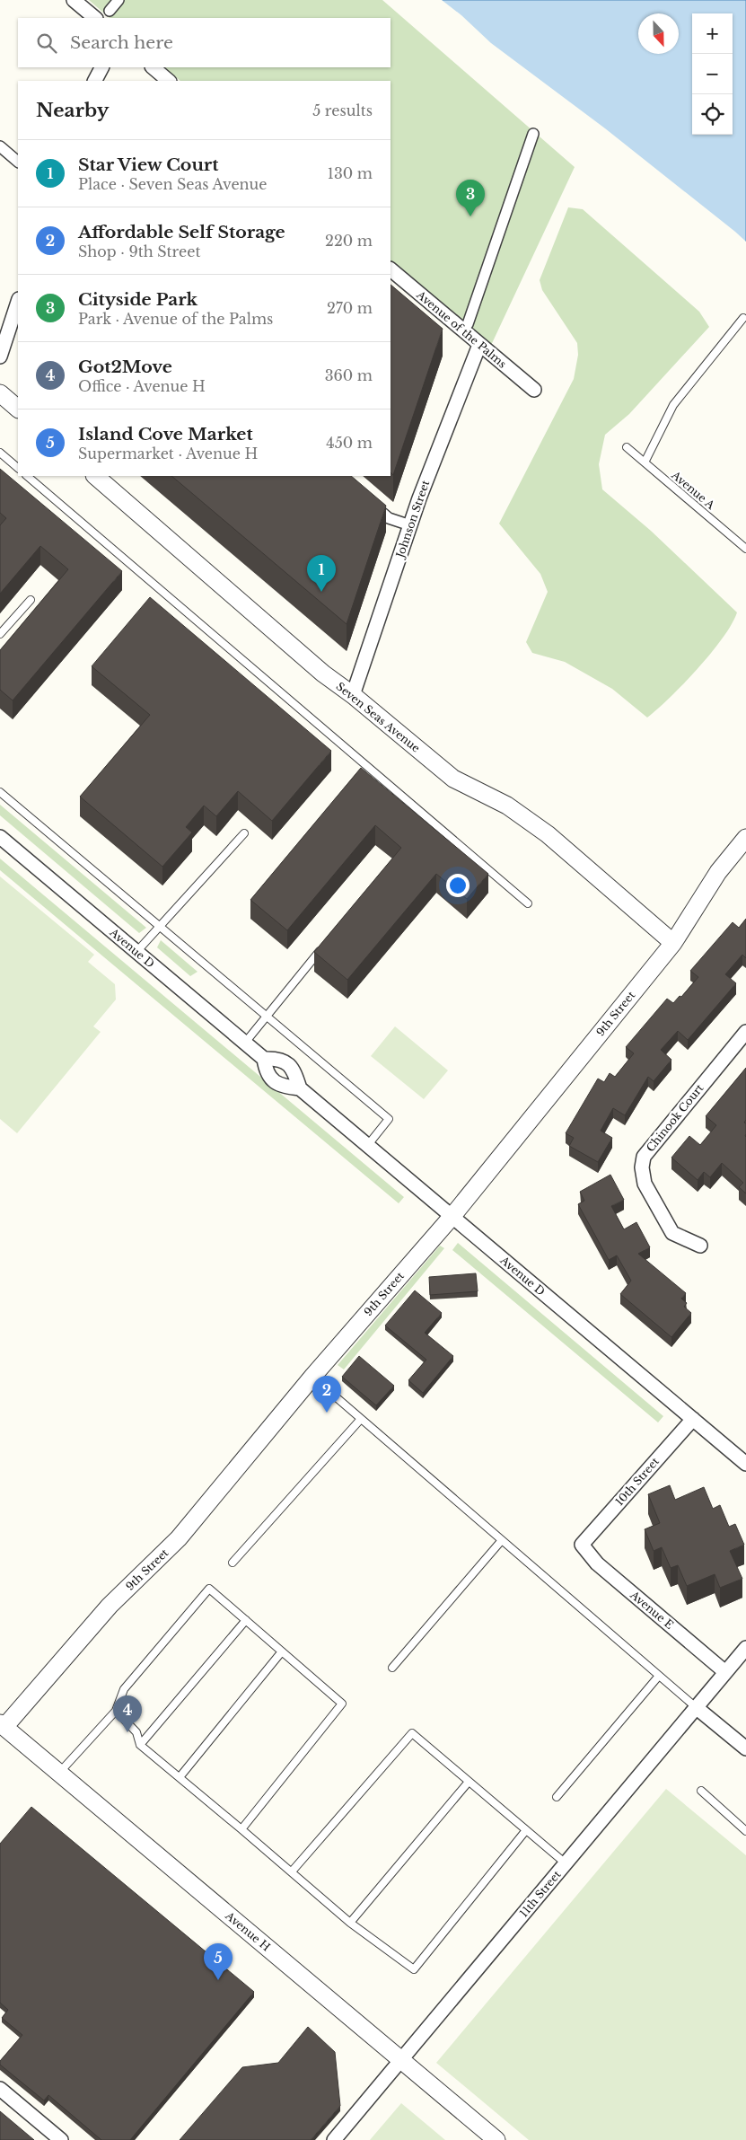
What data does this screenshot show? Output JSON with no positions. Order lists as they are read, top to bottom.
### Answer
{
  "streets": {
    "street": [
      "Avenue of the Palms",
      "Johnson Street",
      "Seven Seas Avenue",
      "Avenue D",
      "9th Street",
      "Chinook Court",
      "10th Street",
      "Avenue E",
      "11th Street",
      "Avenue H"
    ],
    "lane": ["Avenue A"]
  },
  "crossings": [
    ["Avenue of the Palms", "Johnson Street"],
    ["Johnson Street", "Seven Seas Avenue"],
    ["Seven Seas Avenue", "9th Street"],
    ["Avenue D", "9th Street"],
    ["Avenue D", "10th Street"],
    ["9th Street", "Avenue H"],
    ["10th Street", "Avenue E"],
    ["Avenue E", "11th Street"],
    ["11th Street", "Avenue H"]
  ],
  "north": "bottom",
  "page": {
    "map_buttons": ["+", "−"],
    "search": "Search here",
    "heading": ["Nearby", "5 results"],
    "list": [
      {
        "mark": "1",
        "name": "Star View Court",
        "note": "Place · Seven Seas Avenue",
        "value": "130 m"
      },
      {
        "mark": "2",
        "name": "Affordable Self Storage",
        "note": "Shop · 9th Street",
        "value": "220 m"
      },
      {
        "mark": "3",
        "name": "Cityside Park",
        "note": "Park · Avenue of the Palms",
        "value": "270 m"
      },
      {
        "mark": "4",
        "name": "Got2Move",
        "note": "Office · Avenue H",
        "value": "360 m"
      },
      {
        "mark": "5",
        "name": "Island Cove Market",
        "note": "Supermarket · Avenue H",
        "value": "450 m"
      }
    ],
    "pins": [
      "3",
      "1",
      "2",
      "4",
      "5"
    ]
  }
}
